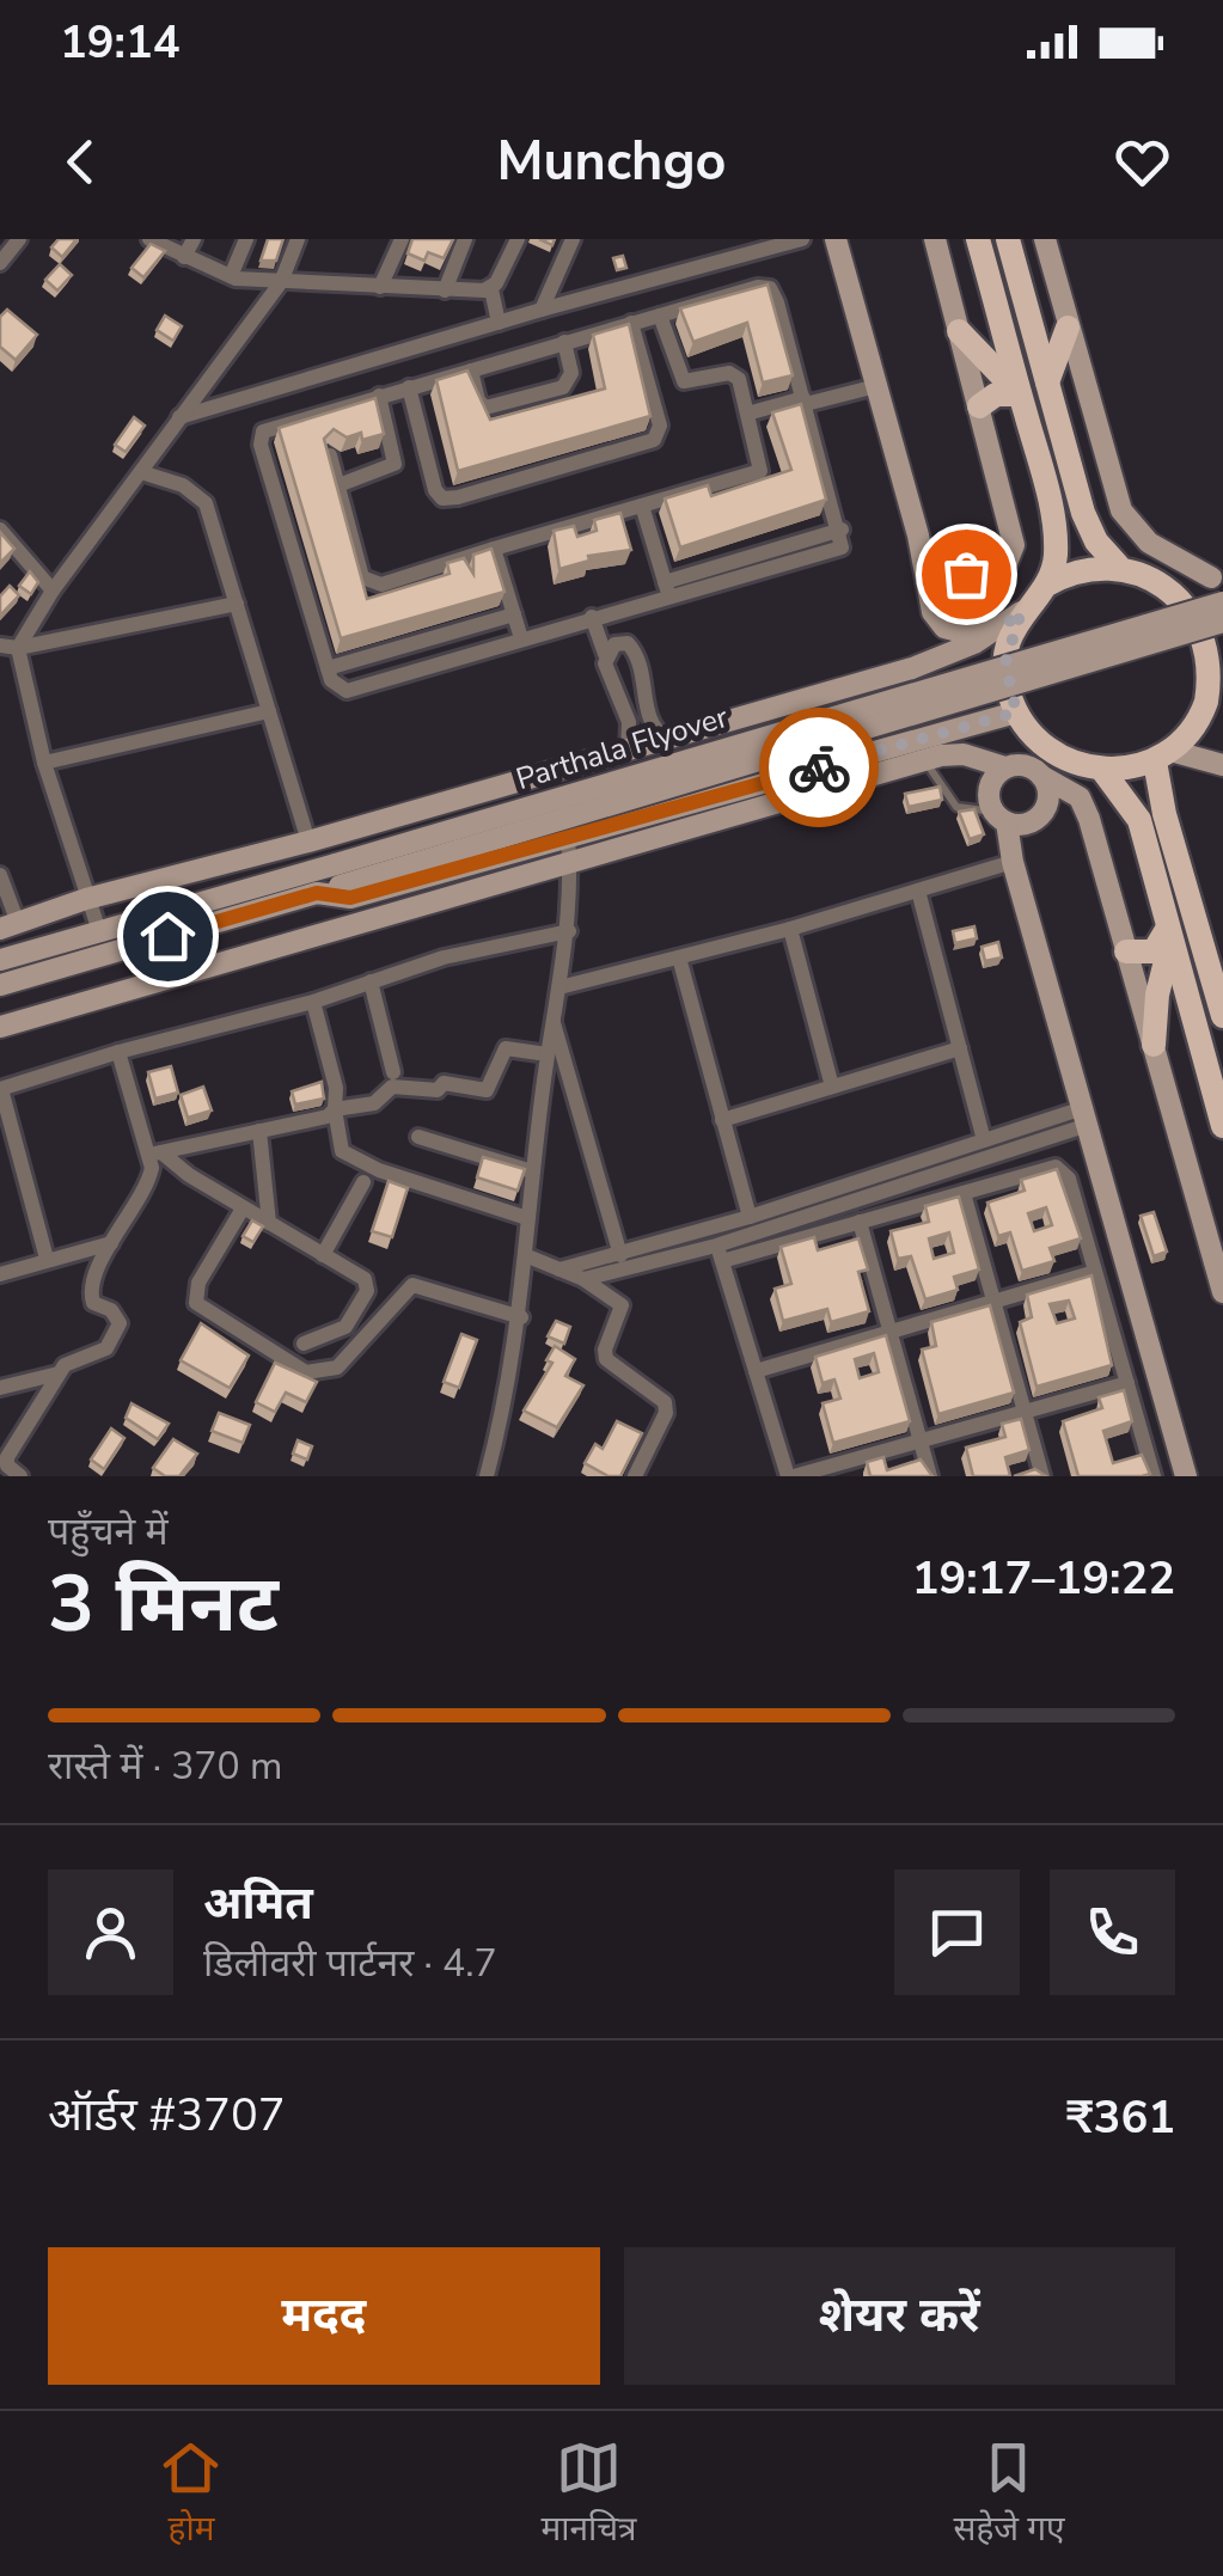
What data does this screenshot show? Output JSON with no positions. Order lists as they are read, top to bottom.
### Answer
{
  "streets": {
    "street": ["Parthala Flyover"]
  },
  "page": {
    "status": "19:14",
    "header": "Munchgo",
    "heading": ["3 मिनट", "पहुँचने में", "19:17–19:22"],
    "panel": [
      "अमित",
      "डिलीवरी पार्टनर · 4.7",
      "ऑर्डर #3707",
      "₹361"
    ],
    "bar": "रास्ते में · 370 m",
    "buttons": ["मदद", "शेयर करें"],
    "tabs": ["होम", "मानचित्र", "सहेजे गए"]
  }
}
